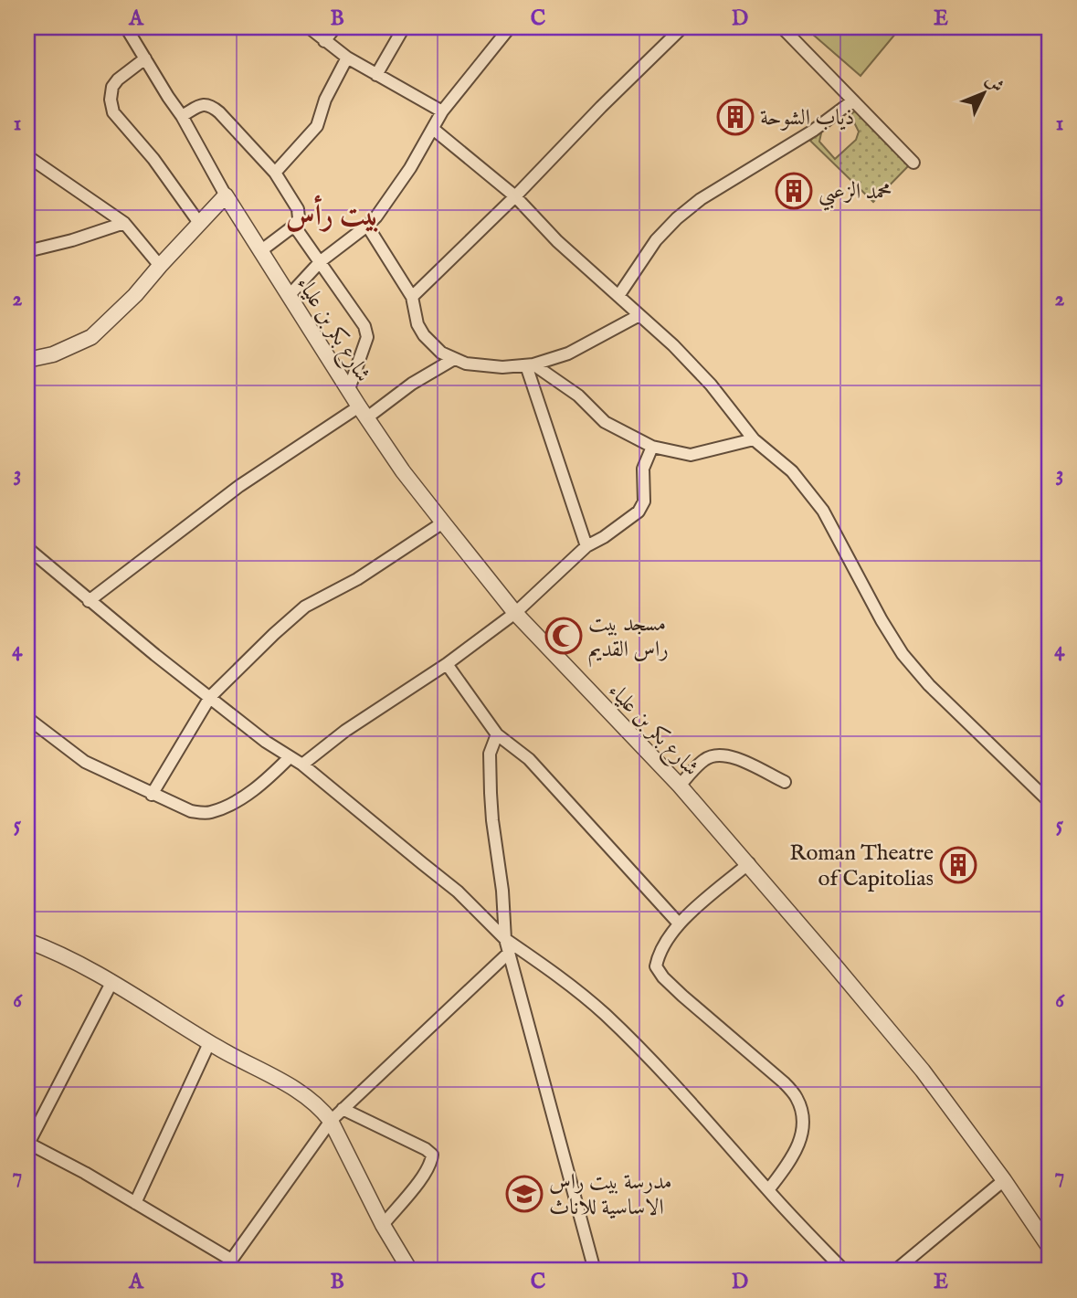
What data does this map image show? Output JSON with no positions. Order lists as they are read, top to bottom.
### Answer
{
  "streets": {
    "street": ["شارع بكر بن علياء"]
  },
  "districts": ["بيت رأس"],
  "places": {
    "building": ["ذياب الشوحة", "محمد الزعبي", "Roman Theatre of Capitolias"],
    "mosque": ["مسجد بيت راس القديم"],
    "school or university": ["مدرسة بيت راس الاساسية للاناث"]
  },
  "north": "top right",
  "grid": {
    "columns": [
      "A",
      "B",
      "C",
      "D",
      "E"
    ],
    "rows": [
      "1",
      "2",
      "3",
      "4",
      "5",
      "6",
      "7"
    ]
  }
}
